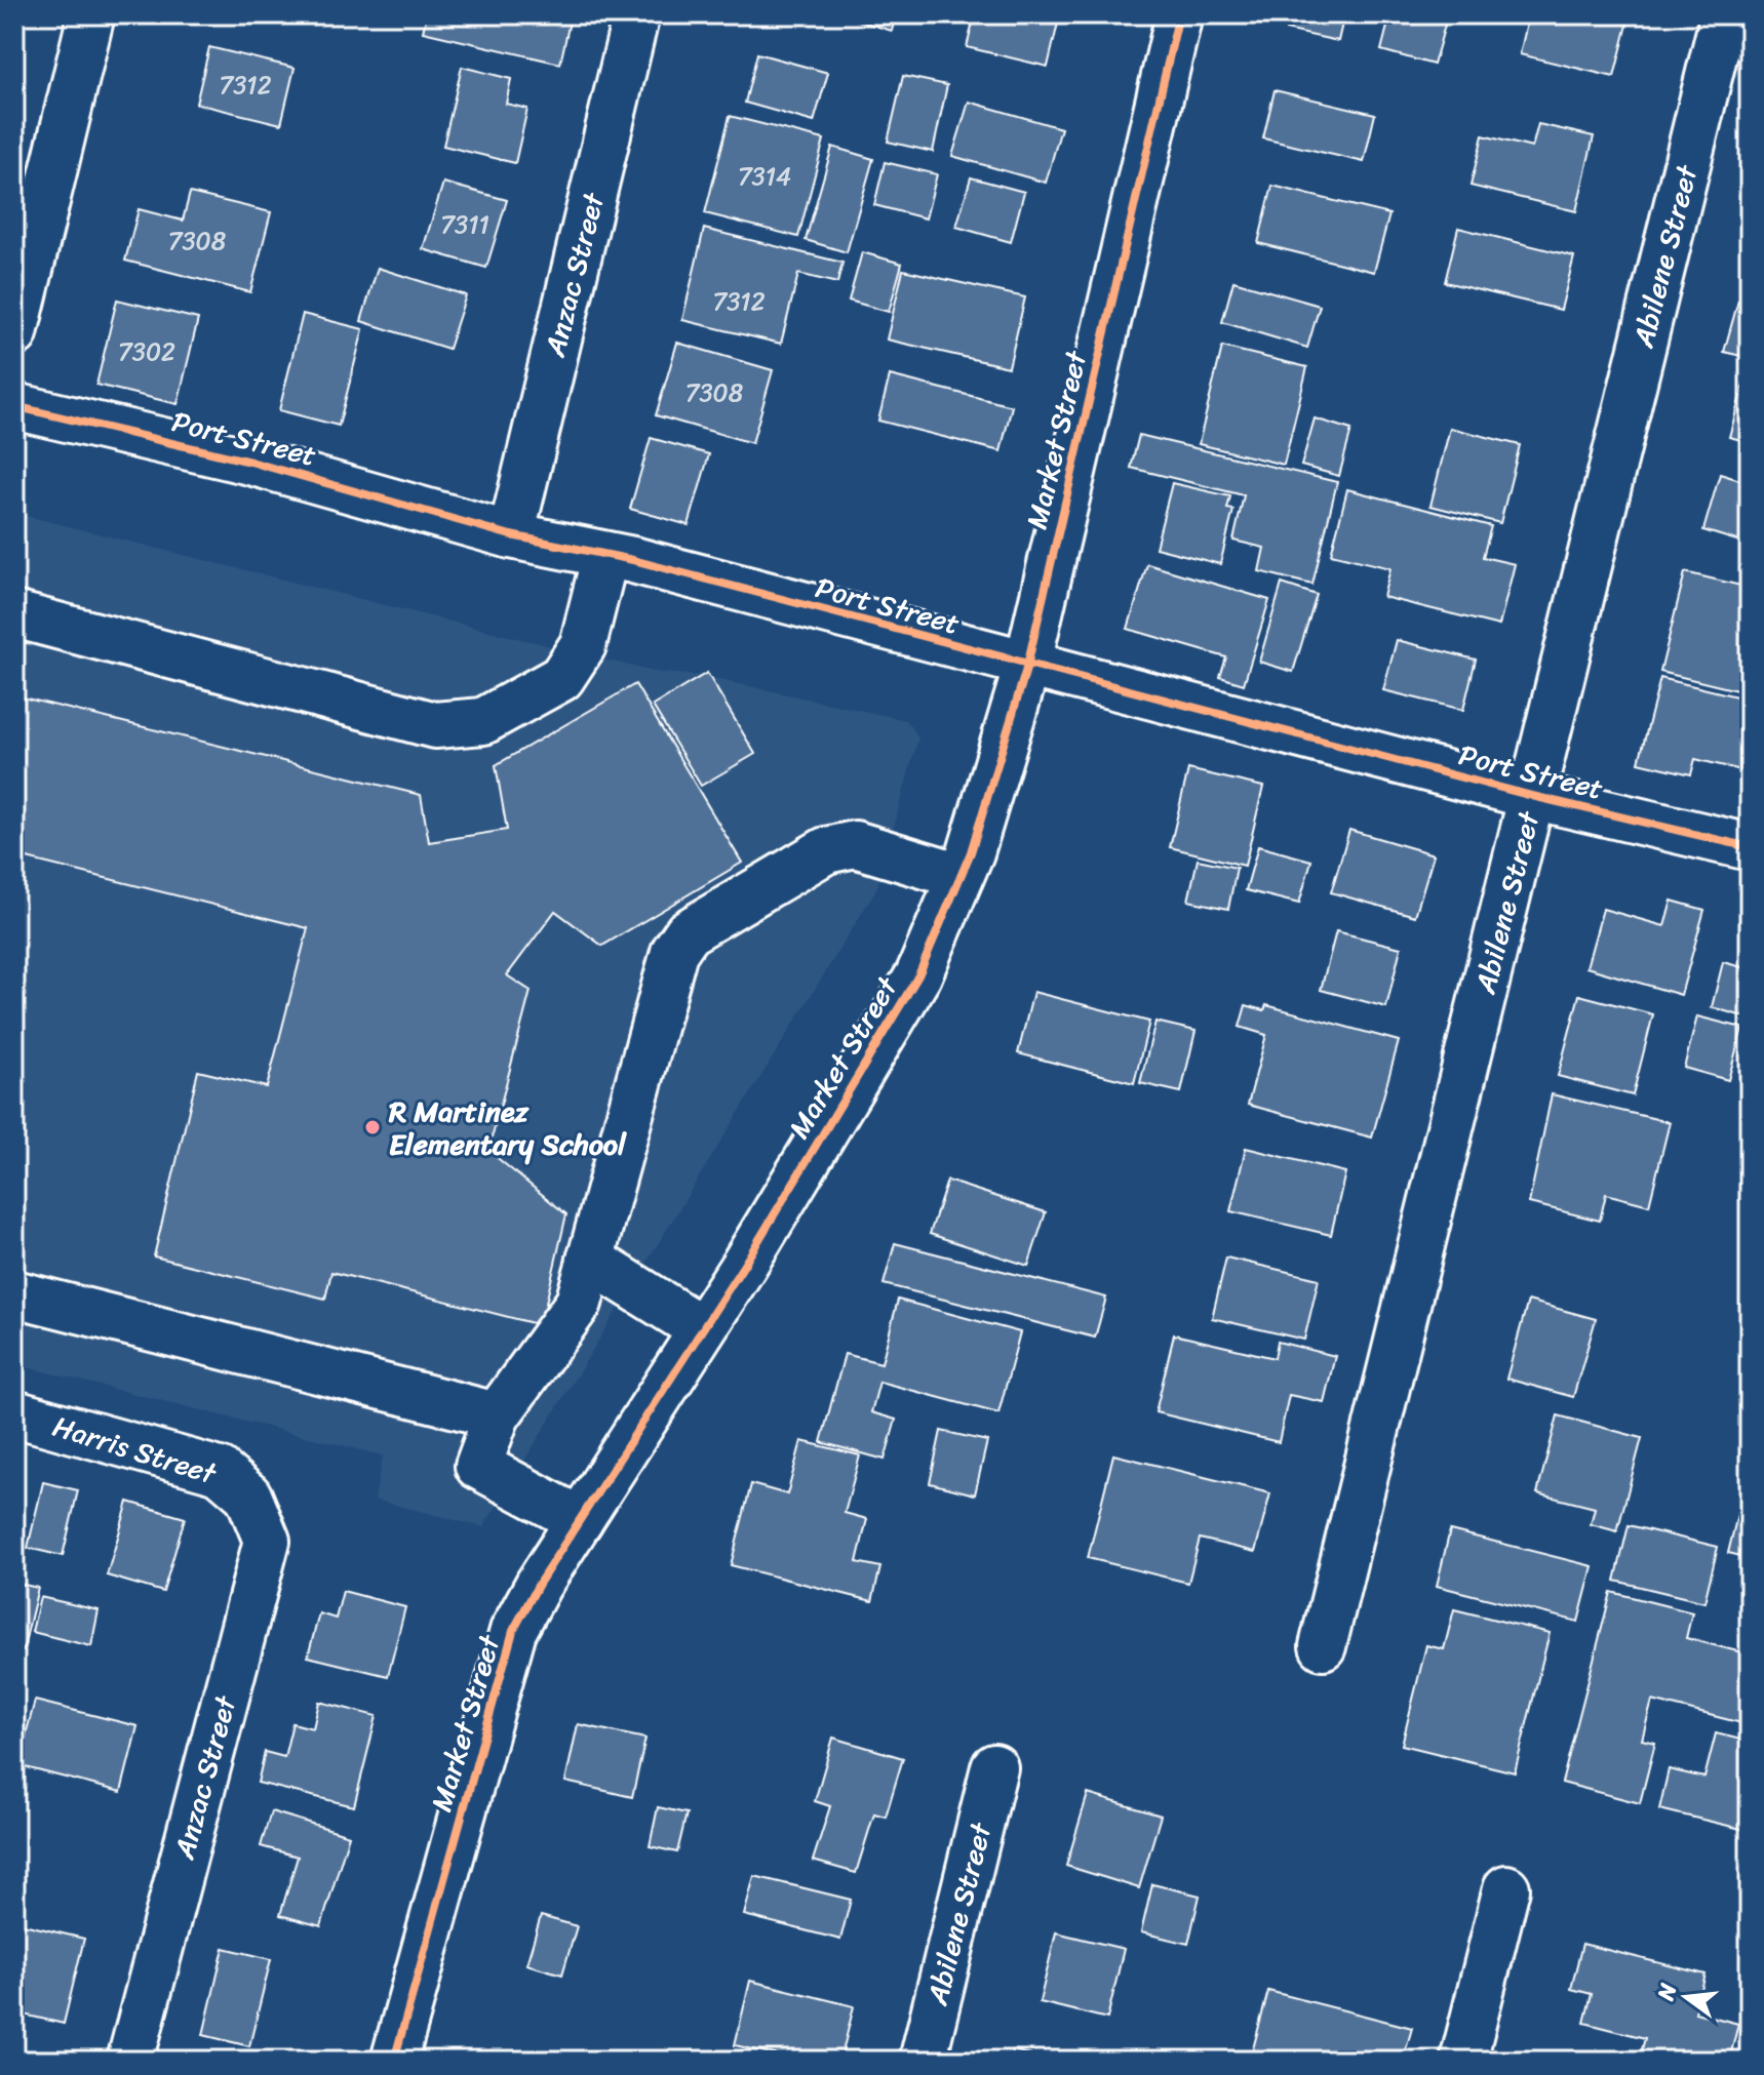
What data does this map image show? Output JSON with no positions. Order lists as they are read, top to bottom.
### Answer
{
  "streets": {
    "street": [
      "Abilene Street",
      "Anzac Street",
      "Port Street",
      "Market Street",
      "Harris Street"
    ]
  },
  "crossings": [
    ["Abilene Street", "Port Street"],
    ["Anzac Street", "Port Street"],
    ["Anzac Street", "Harris Street"],
    ["Port Street", "Market Street"]
  ],
  "places": ["R Martinez Elementary School"],
  "house_numbers": [
    "7312",
    "7314",
    "7311",
    "7308",
    "7312",
    "7302",
    "7308"
  ],
  "north": "left"
}
